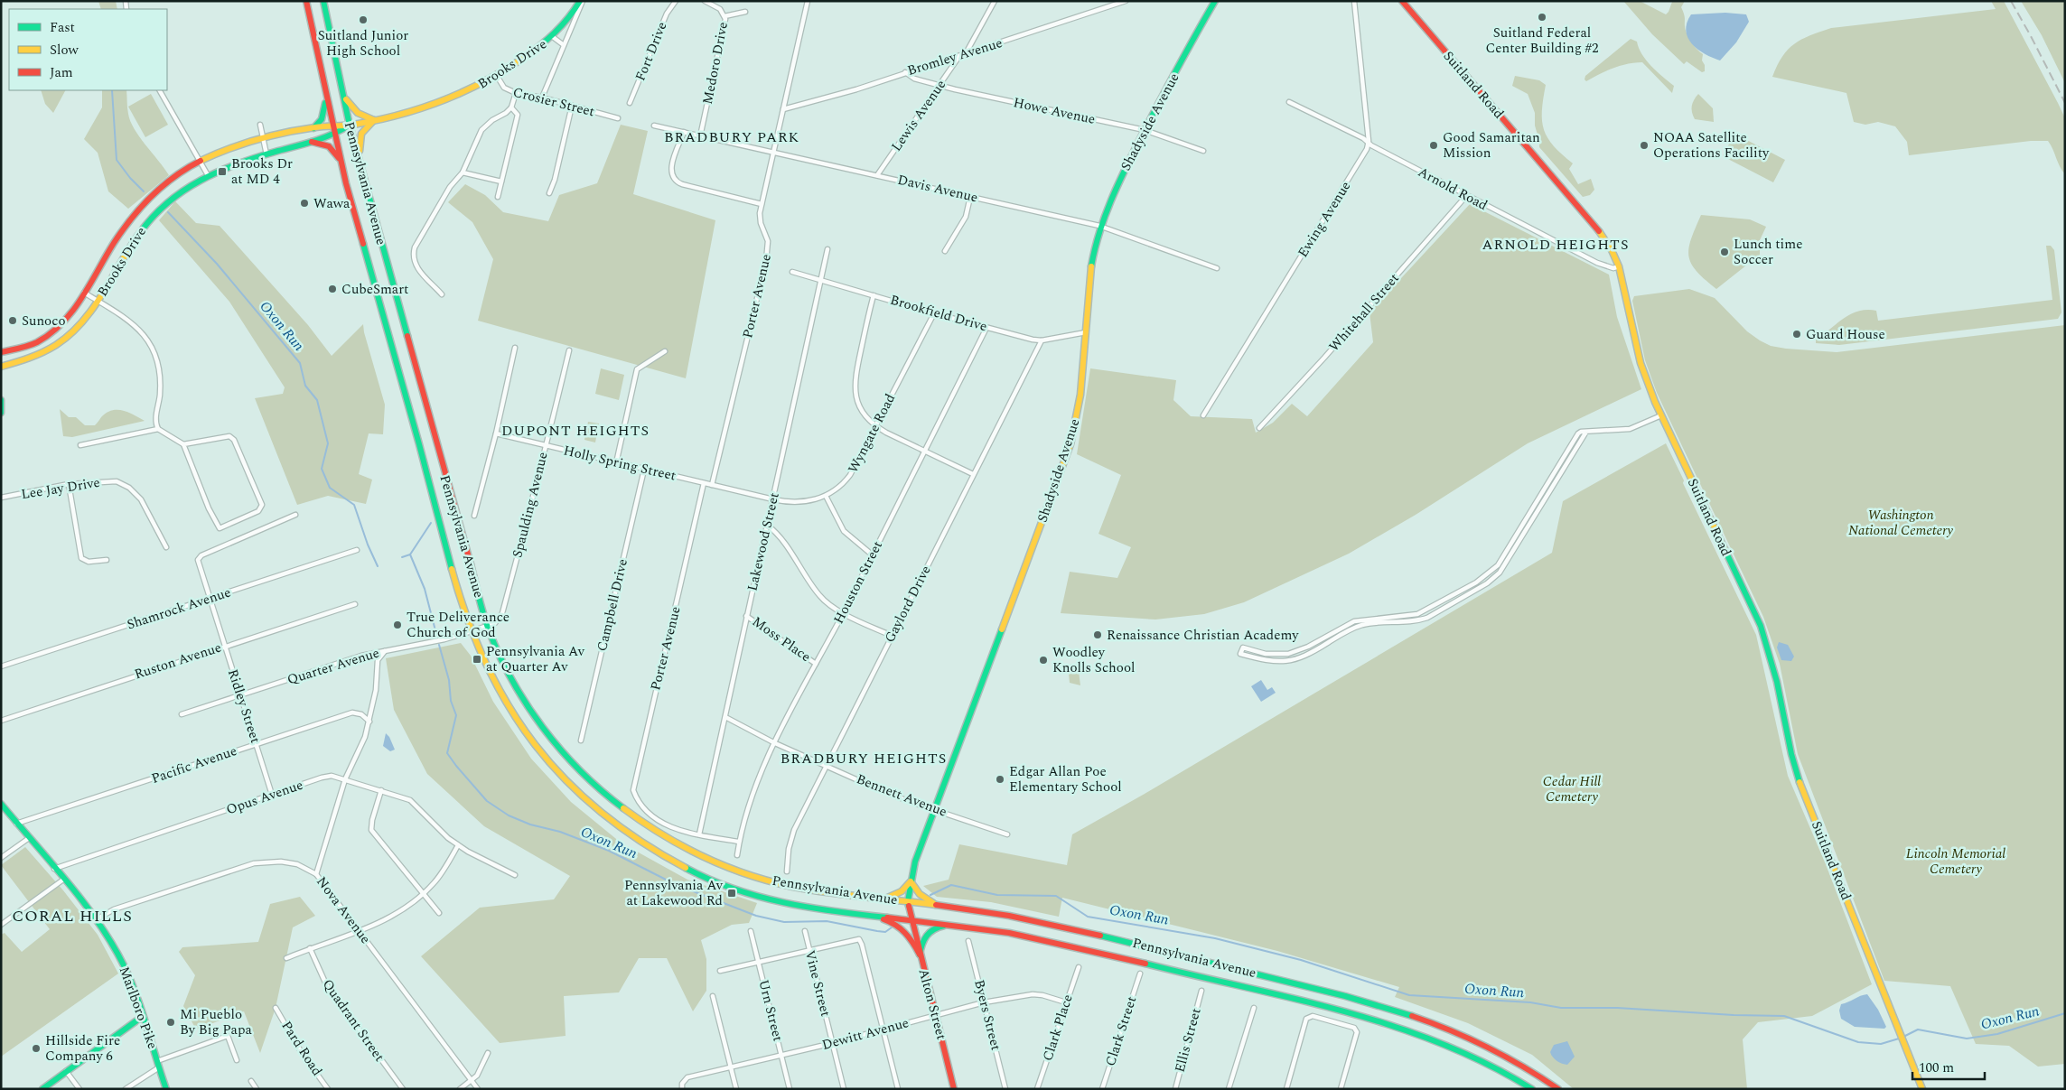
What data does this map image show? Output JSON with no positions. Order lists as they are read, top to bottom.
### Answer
{
  "streets": {
    "main road": [
      "Brooks Drive",
      "Suitland Road",
      "Shadyside Avenue",
      "Pennsylvania Avenue",
      "Alton Street",
      "Marlboro Pike"
    ],
    "street": [
      "Fort Drive",
      "Bromley Avenue",
      "Medoro Drive",
      "Crosier Street",
      "Howe Avenue",
      "Lewis Avenue",
      "Davis Avenue",
      "Arnold Road",
      "Ewing Avenue",
      "Porter Avenue",
      "Whitehall Street",
      "Brookfield Drive",
      "Wyngate Road",
      "Holly Spring Street",
      "Lee Jay Drive",
      "Spaulding Avenue",
      "Lakewood Street",
      "Houston Street",
      "Gaylord Drive",
      "Campbell Drive",
      "Shamrock Avenue",
      "Moss Place",
      "Ruston Avenue",
      "Quarter Avenue",
      "Ridley Street",
      "Pacific Avenue",
      "Bennett Avenue",
      "Opus Avenue",
      "Nova Avenue",
      "Vine Street",
      "Urn Street",
      "Byers Street",
      "Quadrant Street",
      "Clark Place",
      "Clark Street",
      "Dewitt Avenue",
      "Ellis Street",
      "Pard Road"
    ]
  },
  "crossings": [
    ["Bromley Avenue", "Howe Avenue"],
    ["Bromley Avenue", "Lewis Avenue"],
    ["Bromley Avenue", "Porter Avenue"],
    ["Medoro Drive", "Davis Avenue"],
    ["Brooks Drive", "Crosier Street"],
    ["Brooks Drive", "Pennsylvania Avenue"],
    ["Suitland Road", "Arnold Road"],
    ["Howe Avenue", "Lewis Avenue"],
    ["Howe Avenue", "Shadyside Avenue"],
    ["Lewis Avenue", "Davis Avenue"],
    ["Shadyside Avenue", "Pennsylvania Avenue"],
    ["Shadyside Avenue", "Davis Avenue"],
    ["Shadyside Avenue", "Brookfield Drive"],
    ["Shadyside Avenue", "Bennett Avenue"],
    ["Shadyside Avenue", "Alton Street"],
    ["Pennsylvania Avenue", "Spaulding Avenue"],
    ["Pennsylvania Avenue", "Quarter Avenue"],
    ["Pennsylvania Avenue", "Alton Street"],
    ["Davis Avenue", "Porter Avenue"],
    ["Arnold Road", "Ewing Avenue"],
    ["Arnold Road", "Whitehall Street"],
    ["Porter Avenue", "Holly Spring Street"],
    ["Porter Avenue", "Lakewood Street"],
    ["Brookfield Drive", "Wyngate Road"],
    ["Brookfield Drive", "Lakewood Street"],
    ["Brookfield Drive", "Houston Street"],
    ["Brookfield Drive", "Gaylord Drive"],
    ["Wyngate Road", "Holly Spring Street"],
    ["Wyngate Road", "Lakewood Street"],
    ["Holly Spring Street", "Spaulding Avenue"],
    ["Holly Spring Street", "Campbell Drive"],
    ["Spaulding Avenue", "Quarter Avenue"],
    ["Lakewood Street", "Moss Place"],
    ["Lakewood Street", "Bennett Avenue"],
    ["Houston Street", "Moss Place"],
    ["Houston Street", "Bennett Avenue"],
    ["Gaylord Drive", "Bennett Avenue"],
    ["Shamrock Avenue", "Ridley Street"],
    ["Ruston Avenue", "Ridley Street"],
    ["Quarter Avenue", "Ridley Street"],
    ["Ridley Street", "Pacific Avenue"],
    ["Ridley Street", "Opus Avenue"],
    ["Pacific Avenue", "Marlboro Pike"],
    ["Opus Avenue", "Marlboro Pike"],
    ["Nova Avenue", "Marlboro Pike"],
    ["Vine Street", "Dewitt Avenue"],
    ["Alton Street", "Dewitt Avenue"],
    ["Urn Street", "Dewitt Avenue"],
    ["Byers Street", "Dewitt Avenue"],
    ["Clark Place", "Dewitt Avenue"]
  ],
  "districts": [
    "BRADBURY PARK",
    "ARNOLD HEIGHTS",
    "DUPONT HEIGHTS",
    "BRADBURY HEIGHTS",
    "CORAL HILLS"
  ],
  "water": ["Oxon Run"],
  "parks": ["Washington National Cemetery", "Cedar Hill Cemetery", "Lincoln Memorial Cemetery"],
  "places": {
    "other": [
      "Suitland Federal Center Building #2",
      "Suitland Junior High School",
      "Good Samaritan Mission",
      "NOAA Satellite Operations Facility",
      "Wawa",
      "Lunch time Soccer",
      "CubeSmart",
      "Sunoco",
      "Guard House",
      "True Deliverance Church of God",
      "Renaissance Christian Academy",
      "Woodley Knolls School",
      "Edgar Allan Poe Elementary School",
      "Mi Pueblo By Big Papa",
      "Hillside Fire Company 6"
    ],
    "transit": ["Brooks Dr at MD 4", "Pennsylvania Av at Quarter Av", "Pennsylvania Av at Lakewood Rd"]
  },
  "legend": ["Fast", "Slow", "Jam"],
  "scale_bar": "100 m"
}
